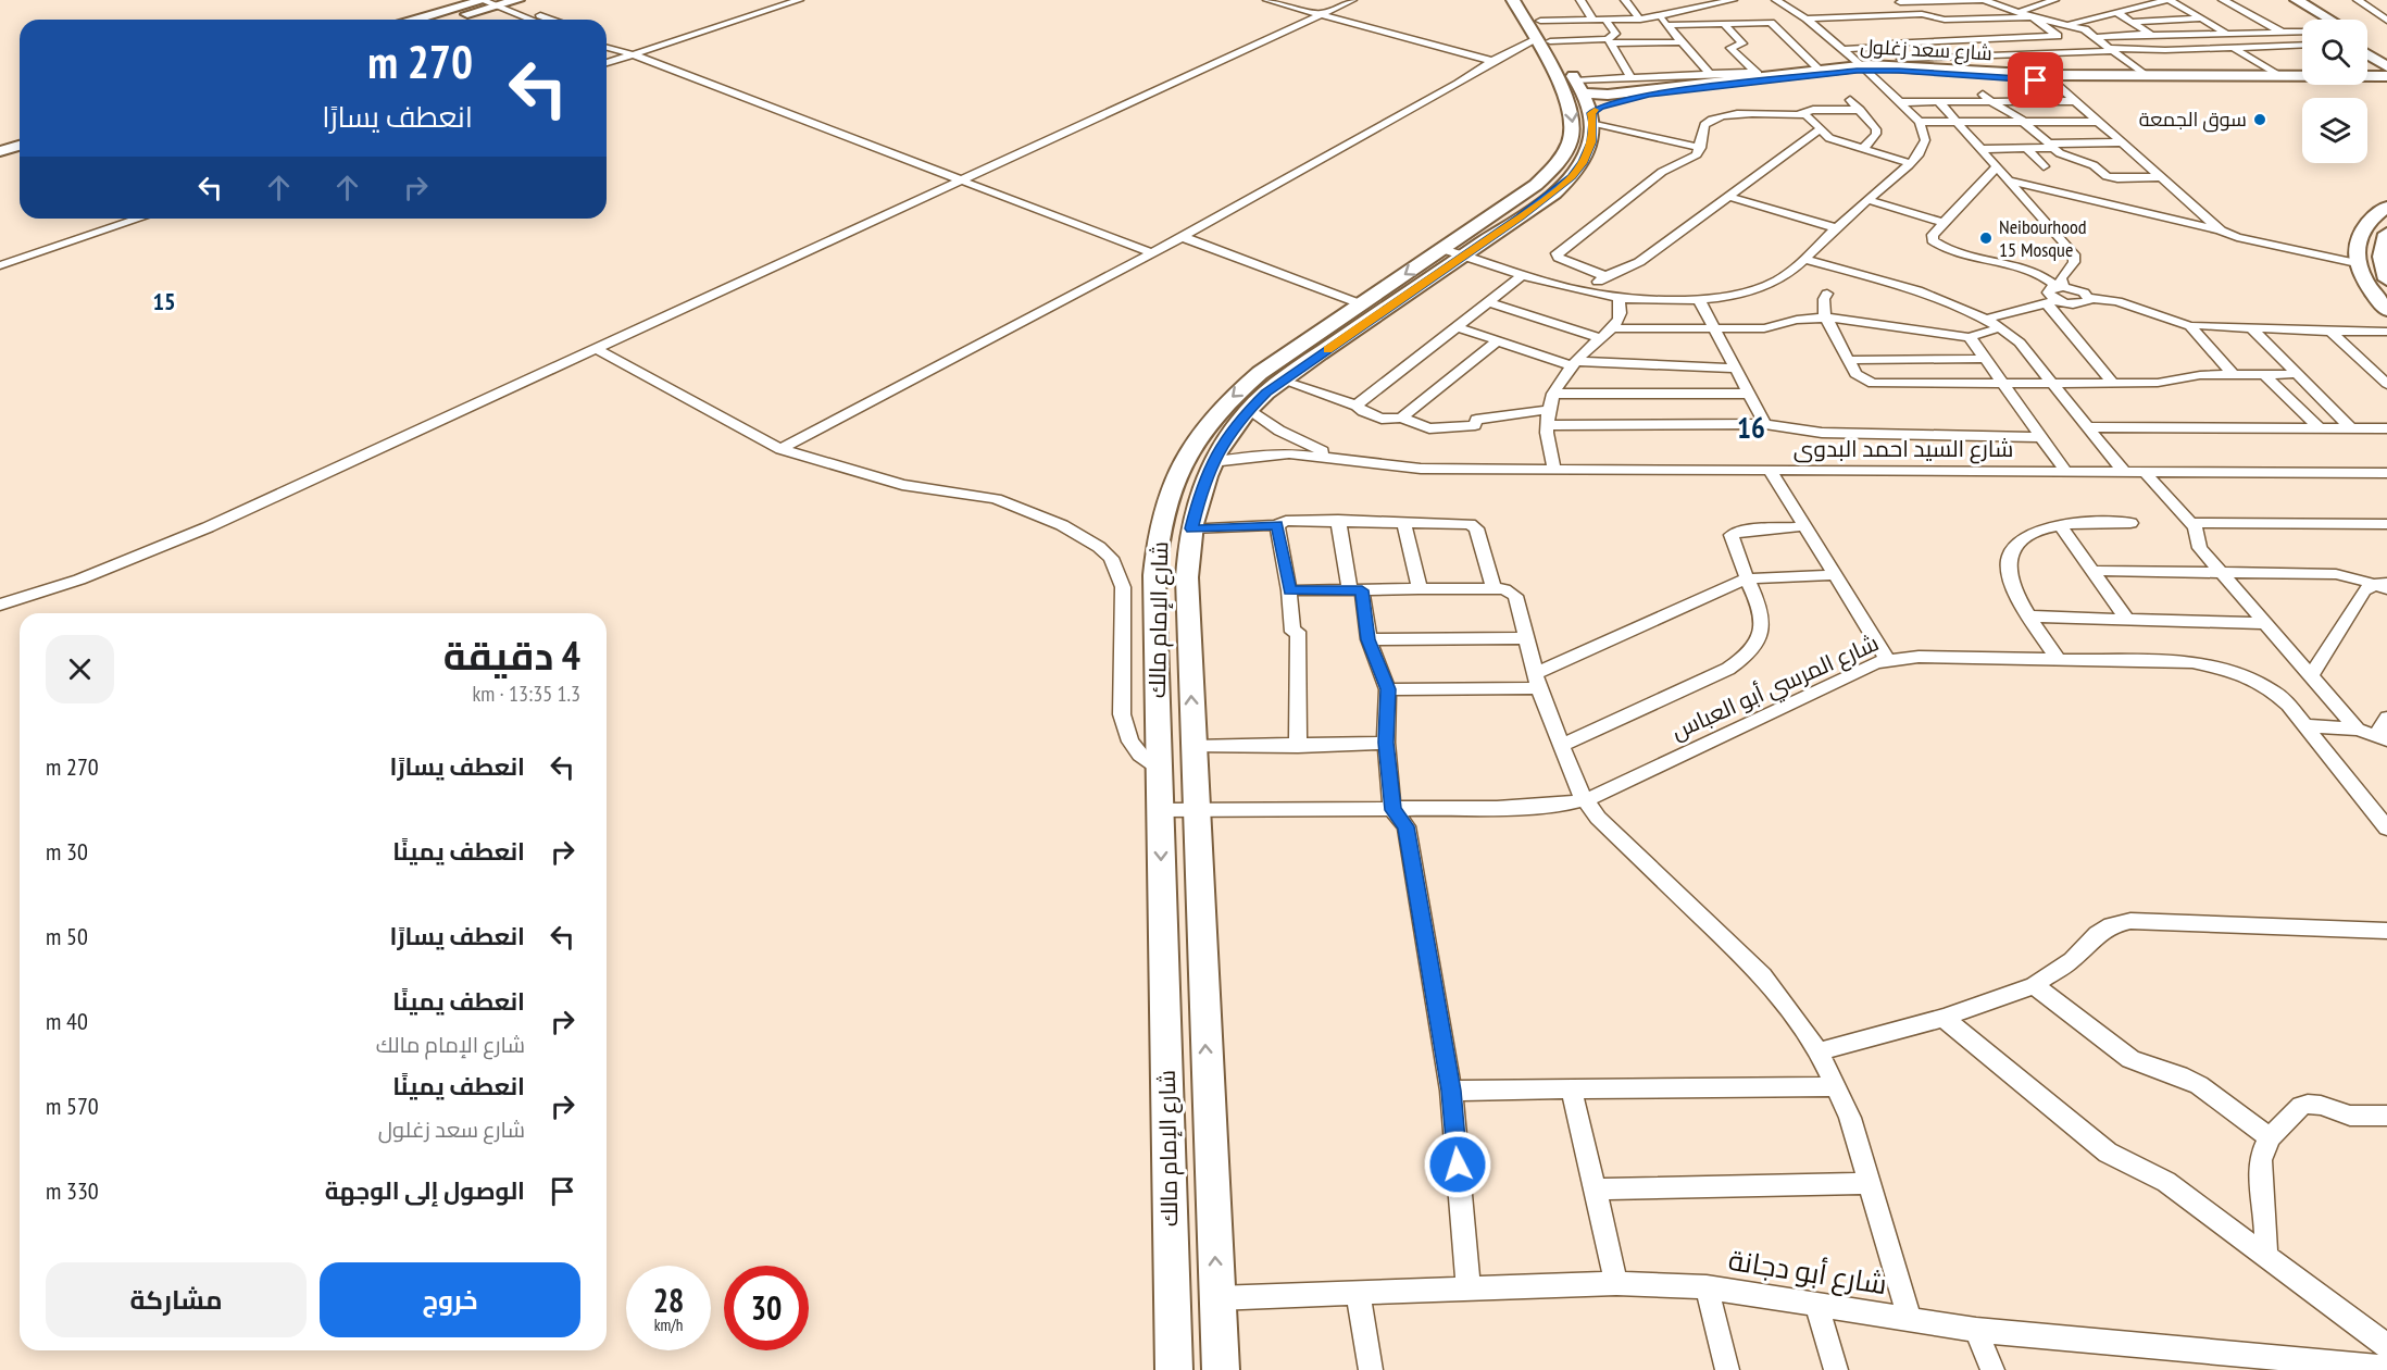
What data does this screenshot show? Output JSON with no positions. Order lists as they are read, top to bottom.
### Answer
{
  "streets": {
    "street": [
      "شارع سعد زغلول",
      "شارع السيد احمد البدوى",
      "شارع الإمام مالك",
      "شارع المرسي أبو العباس",
      "شارع أبو دجانة"
    ]
  },
  "crossings": [
    ["شارع سعد زغلول", "شارع الإمام مالك"],
    ["شارع السيد احمد البدوى", "شارع الإمام مالك"],
    ["شارع الإمام مالك", "شارع المرسي أبو العباس"],
    ["شارع الإمام مالك", "شارع أبو دجانة"]
  ],
  "districts": ["15", "16"],
  "places": ["سوق الجمعة", "Neibourhood 15 Mosque"],
  "page": {
    "turn": ["270 m", "انعطف يسارًا"],
    "heading": ["4 دقيقة", "1.3 km · 13:35"],
    "list": [
      {
        "name": "انعطف يسارًا",
        "value": "270 m"
      },
      {
        "name": "انعطف يمينًا",
        "value": "30 m"
      },
      {
        "name": "انعطف يسارًا",
        "value": "50 m"
      },
      {
        "name": "انعطف يمينًا",
        "note": "شارع الإمام مالك",
        "value": "40 m"
      },
      {
        "name": "انعطف يمينًا",
        "note": "شارع سعد زغلول",
        "value": "570 m"
      },
      {
        "name": "الوصول إلى الوجهة",
        "value": "330 m"
      }
    ],
    "buttons": ["خروج", "مشاركة"],
    "speed": "28 km/h",
    "limit": "30"
  }
}
